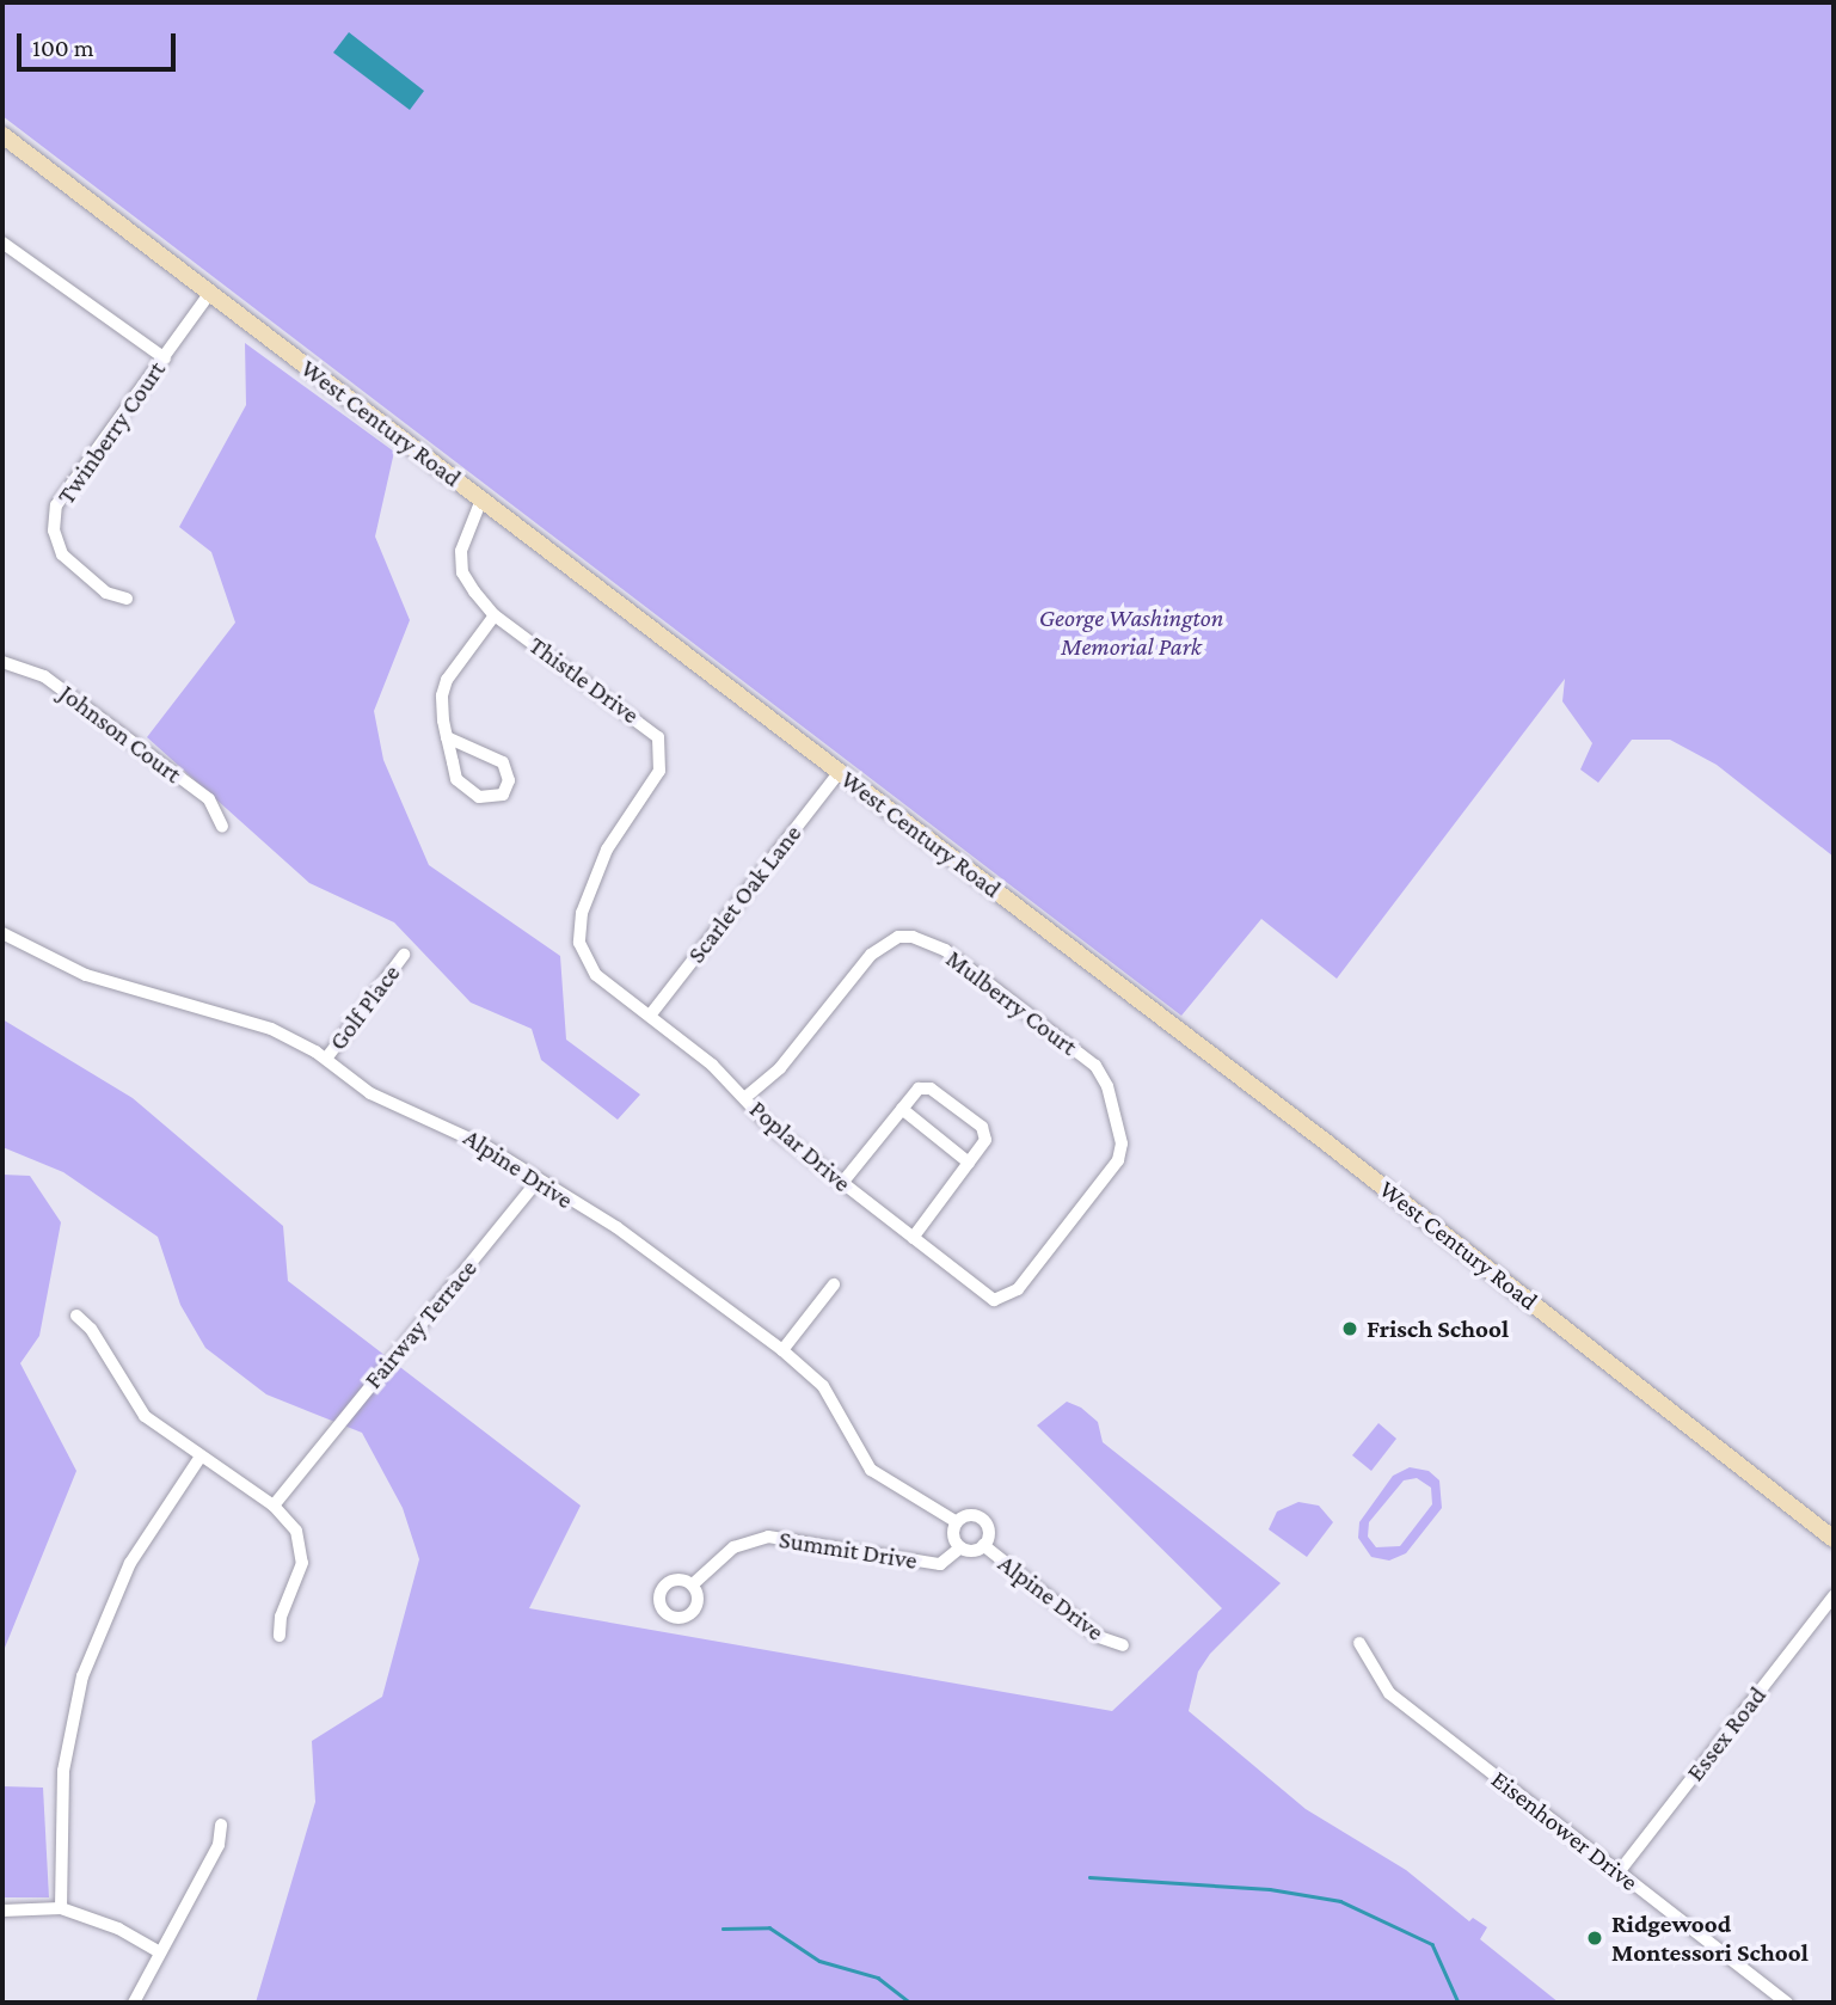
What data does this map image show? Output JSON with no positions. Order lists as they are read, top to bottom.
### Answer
{
  "streets": {
    "main road": ["West Century Road"],
    "street": [
      "Twinberry Court",
      "Thistle Drive",
      "Johnson Court",
      "Scarlet Oak Lane",
      "Mulberry Court",
      "Golf Place",
      "Poplar Drive",
      "Alpine Drive",
      "Fairway Terrace",
      "Summit Drive",
      "Essex Road",
      "Eisenhower Drive"
    ]
  },
  "crossings": [
    ["West Century Road", "Twinberry Court"],
    ["West Century Road", "Thistle Drive"],
    ["West Century Road", "Scarlet Oak Lane"],
    ["Thistle Drive", "Poplar Drive"],
    ["Scarlet Oak Lane", "Poplar Drive"],
    ["Mulberry Court", "Poplar Drive"],
    ["Golf Place", "Alpine Drive"],
    ["Alpine Drive", "Fairway Terrace"],
    ["Alpine Drive", "Summit Drive"],
    ["Essex Road", "Eisenhower Drive"]
  ],
  "parks": ["George Washington Memorial Park"],
  "places": ["Frisch School", "Ridgewood Montessori School"],
  "scale_bar": "100 m"
}
